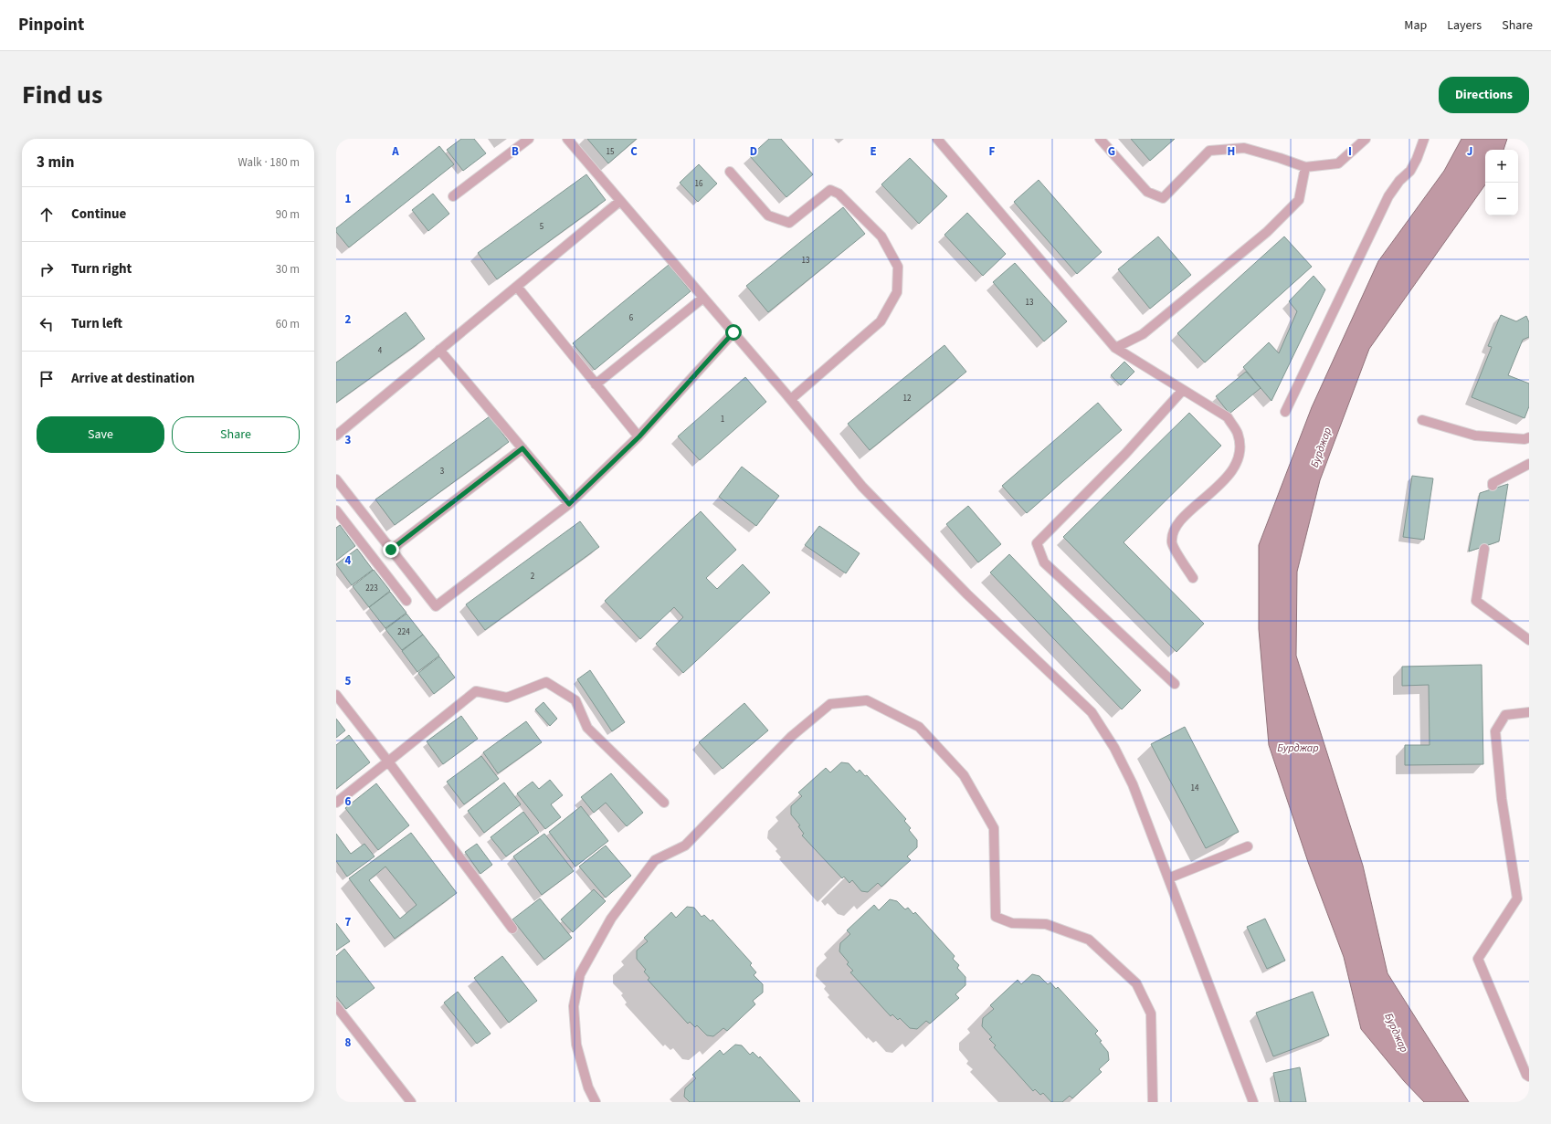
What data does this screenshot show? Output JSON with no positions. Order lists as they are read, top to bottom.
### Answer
{
  "water": ["Бурджар"],
  "house_numbers": [
    "15",
    "16",
    "5",
    "13",
    "13",
    "6",
    "4",
    "12",
    "1",
    "3",
    "2",
    "223",
    "224",
    "14"
  ],
  "page": {
    "header": "Pinpoint",
    "nav": ["Map", "Layers", "Share"],
    "title": "Find us",
    "buttons": [
      "Directions",
      ["Save", "Share"]
    ],
    "heading": ["3 min", "Walk · 180 m"],
    "map_buttons": ["+", "−"],
    "list": [
      ["Continue", "90 m"],
      ["Turn right", "30 m"],
      ["Turn left", "60 m"],
      "Arrive at destination"
    ]
  },
  "grid": {
    "columns": [
      "A",
      "B",
      "C",
      "D",
      "E",
      "F",
      "G",
      "H",
      "I",
      "J"
    ],
    "rows": [
      "1",
      "2",
      "3",
      "4",
      "5",
      "6",
      "7",
      "8"
    ]
  }
}
